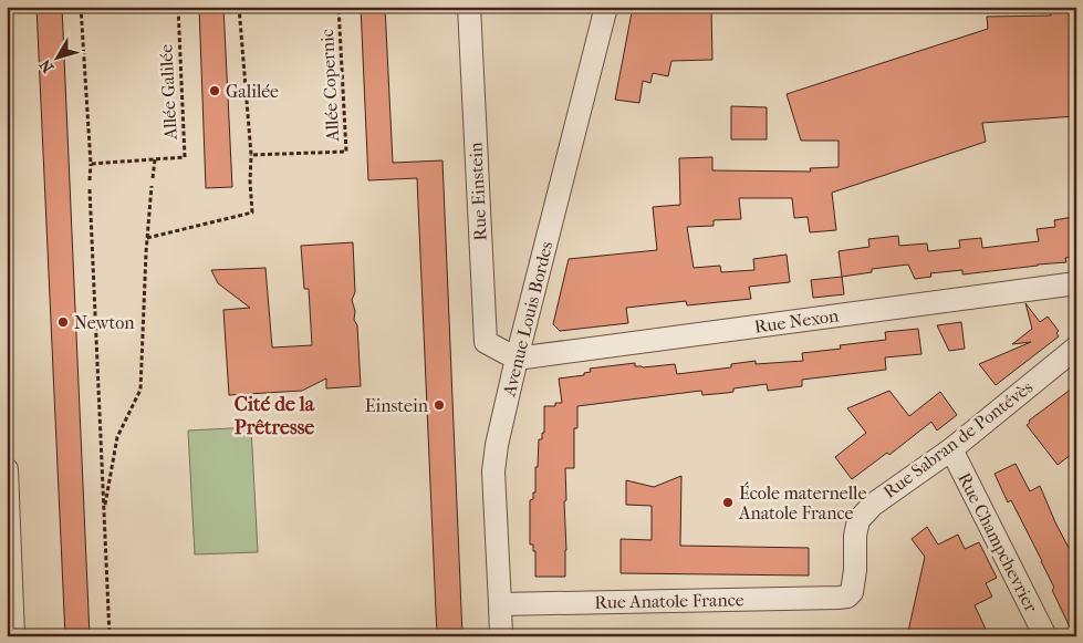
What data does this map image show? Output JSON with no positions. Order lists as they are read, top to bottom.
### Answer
{
  "streets": {
    "street": [
      "Rue Einstein",
      "Avenue Louis Bordes",
      "Rue Nexon",
      "Rue Sabran de Pontévès",
      "Rue Champchevrier",
      "Rue Anatole France"
    ],
    "path": ["Allée Copernic", "Allée Galilée"]
  },
  "crossings": [
    ["Rue Einstein", "Avenue Louis Bordes"],
    ["Rue Einstein", "Rue Nexon"],
    ["Avenue Louis Bordes", "Rue Nexon"],
    ["Avenue Louis Bordes", "Rue Anatole France"],
    ["Rue Sabran de Pontévès", "Rue Champchevrier"],
    ["Rue Sabran de Pontévès", "Rue Anatole France"]
  ],
  "districts": ["Cité de la Prêtresse"],
  "places": [
    "Galilée",
    "Newton",
    "Einstein",
    "École maternelle Anatole France"
  ],
  "north": "bottom left"
}
